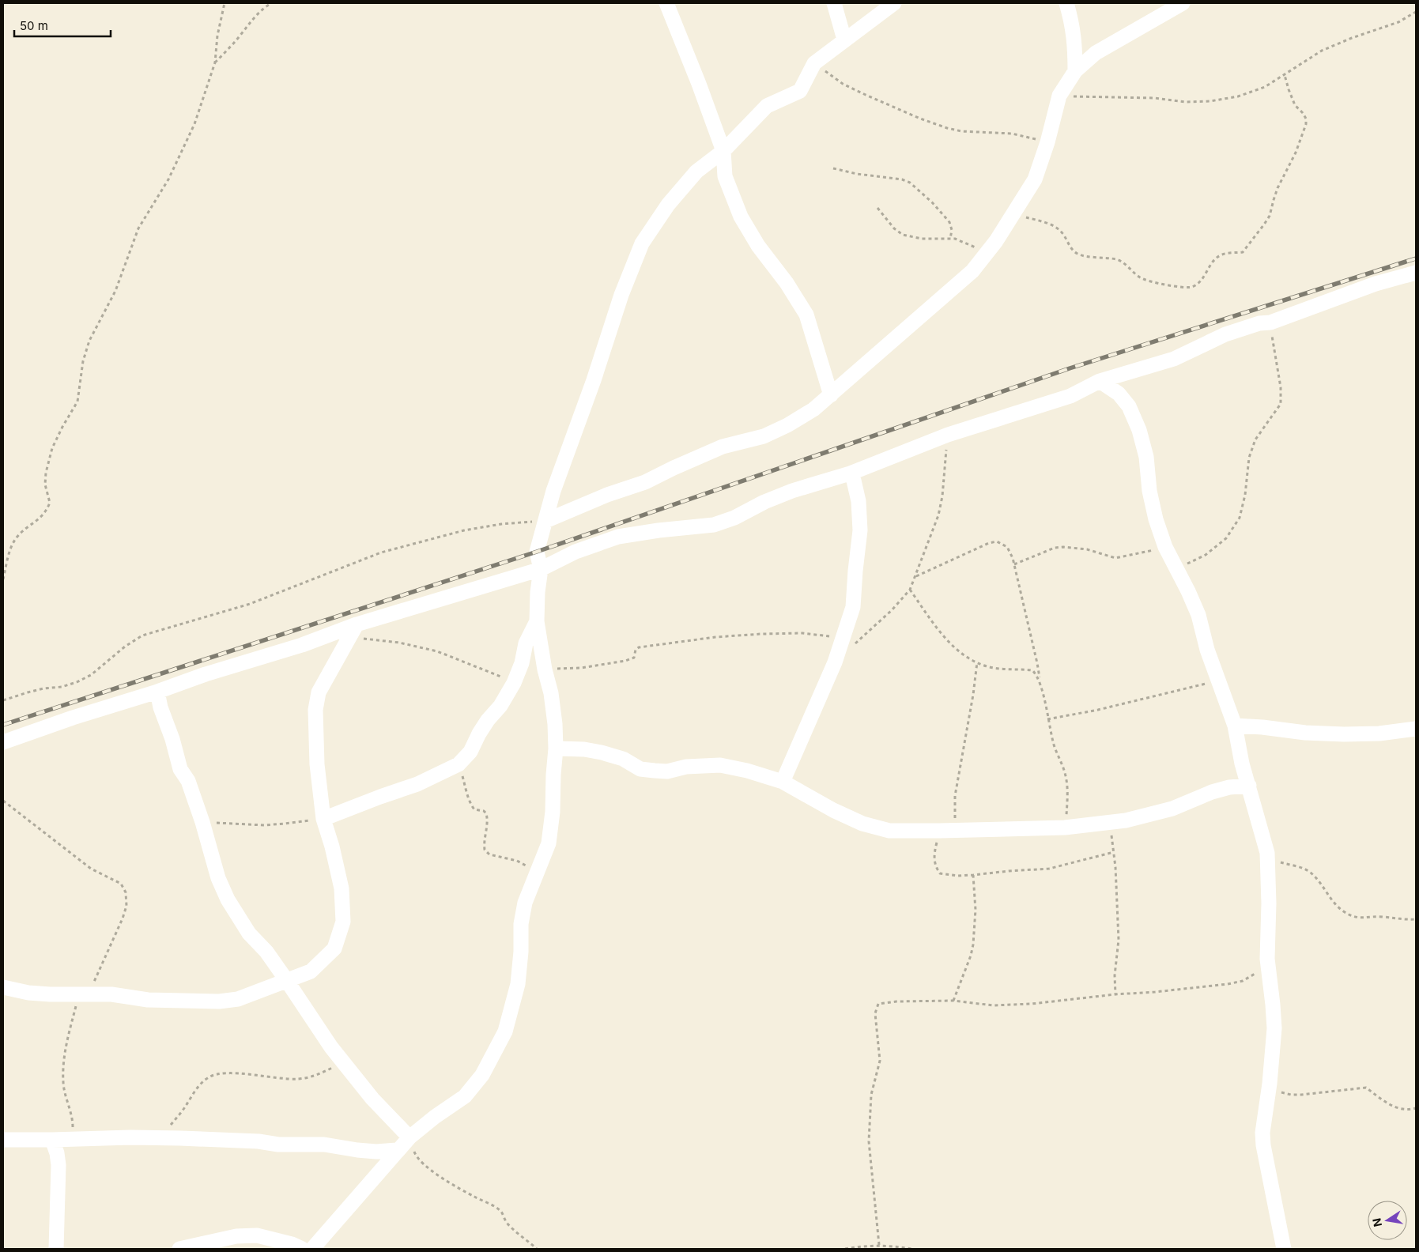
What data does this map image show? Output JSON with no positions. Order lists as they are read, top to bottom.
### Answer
{
  "scale_bar": "50 m",
  "north": "left"
}
